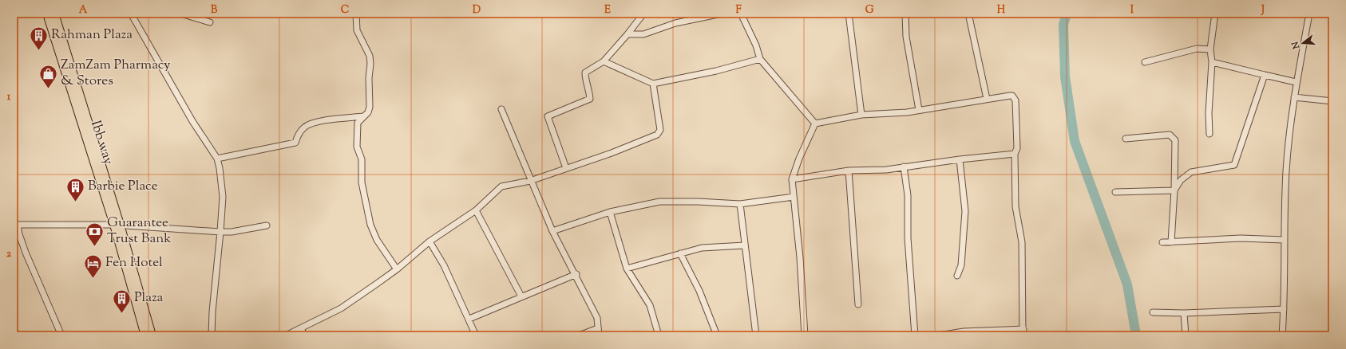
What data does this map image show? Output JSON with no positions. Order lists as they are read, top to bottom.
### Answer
{
  "streets": {
    "highway": ["Ibb way"]
  },
  "places": {
    "building": ["Rahman Plaza", "Barbie Place", "Plaza"],
    "shop": ["ZamZam Pharmacy & Stores"],
    "bank": ["Guarantee Trust Bank"],
    "hotel": ["Fen Hotel"]
  },
  "north": "left",
  "grid": {
    "columns": [
      "A",
      "B",
      "C",
      "D",
      "E",
      "F",
      "G",
      "H",
      "I",
      "J"
    ],
    "rows": ["1", "2"]
  }
}
